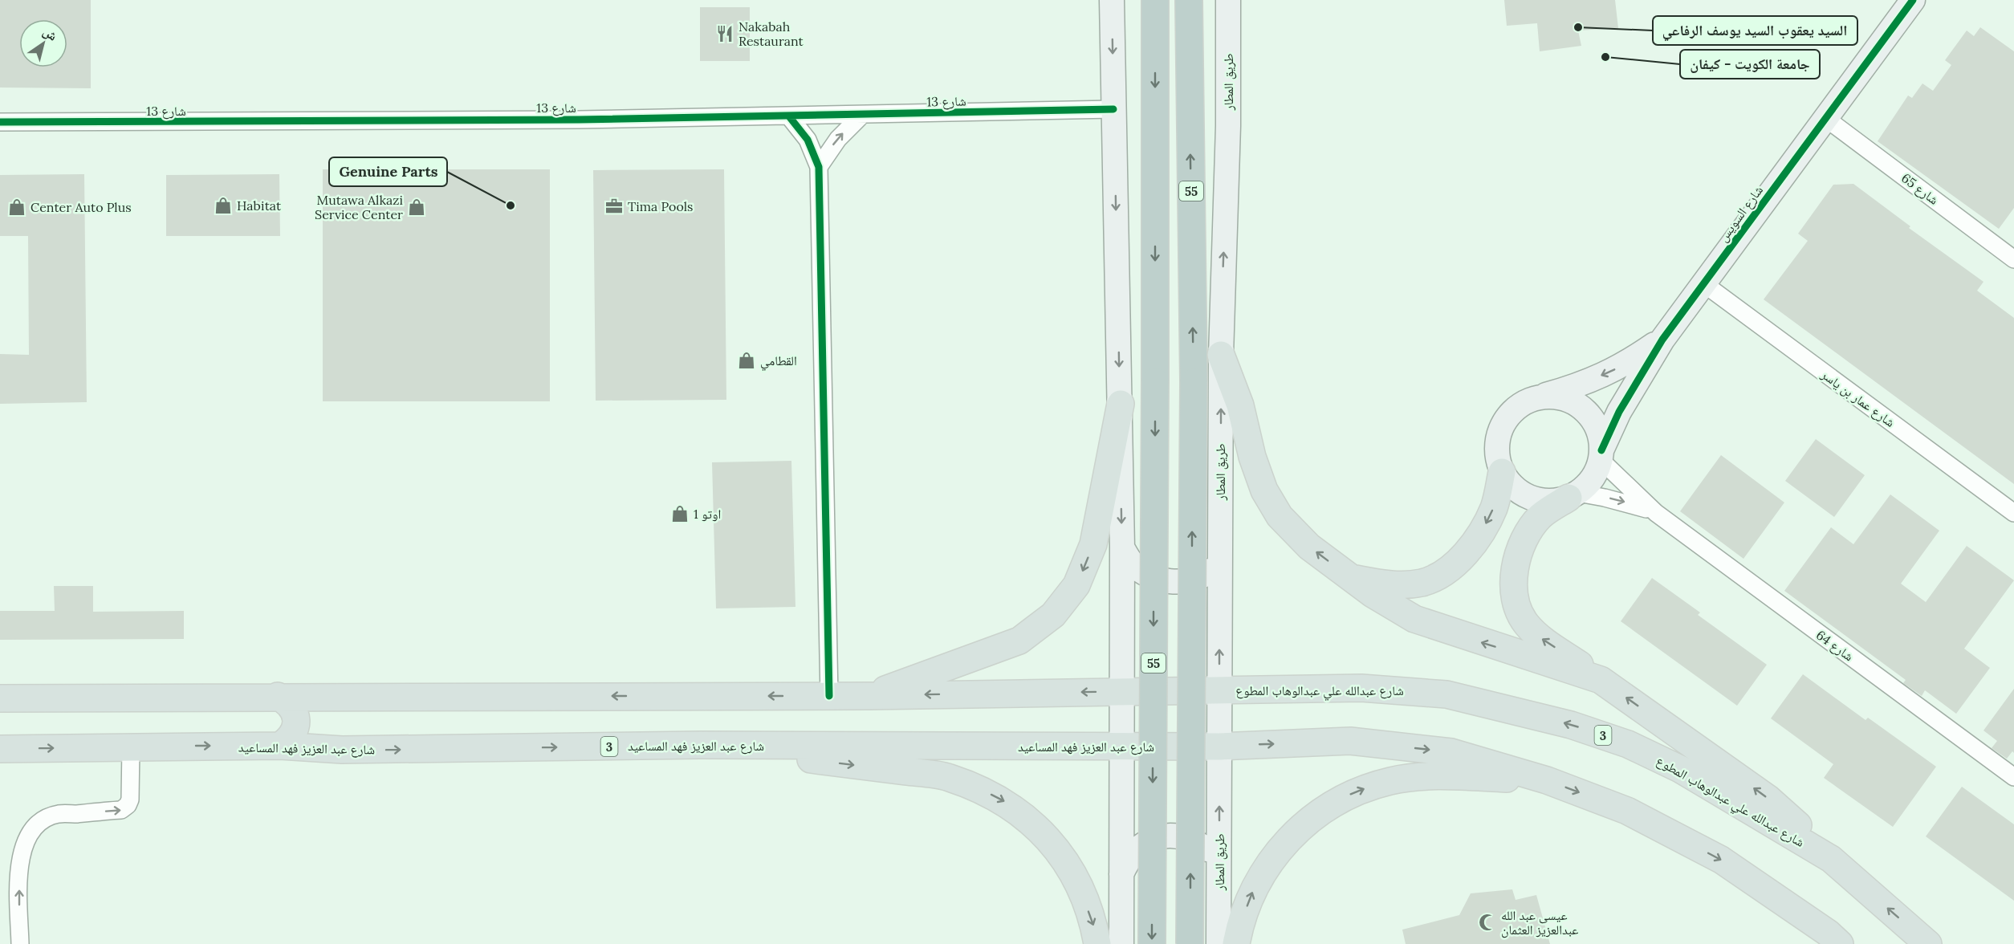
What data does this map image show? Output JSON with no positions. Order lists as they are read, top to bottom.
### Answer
{
  "streets": {
    "highway": ["طريق المطار", "55"],
    "main road": [
      "شارع السويس",
      "شارع عبدالله علي عبدالوهاب المطوع",
      "3",
      "شارع عبد العزيز فهد المساعيد"
    ],
    "street": [
      "شارع 13",
      "شارع 65",
      "شارع عمار بن ياسر",
      "شارع 64"
    ]
  },
  "crossings": [
    ["طريق المطار", "شارع عبدالله علي عبدالوهاب المطوع"],
    ["طريق المطار", "3"],
    ["طريق المطار", "شارع عبد العزيز فهد المساعيد"],
    ["شارع 65", "شارع السويس"],
    ["شارع السويس", "شارع عمار بن ياسر"],
    ["شارع السويس", "شارع 64"],
    ["شارع عبدالله علي عبدالوهاب المطوع", "3"],
    ["3", "شارع عبد العزيز فهد المساعيد"]
  ],
  "places": {
    "other": ["السيد يعقوب السيد يوسف الرفاعي", "جامعة الكويت - كيفان", "Genuine Parts"],
    "restaurant": ["Nakabah Restaurant"],
    "shop": [
      "Habitat",
      "Center Auto Plus",
      "Mutawa Alkazi Service Center",
      "القطامي",
      "اوتو 1"
    ],
    "office": ["Tima Pools"],
    "mosque": ["عيسى عبد الله عبدالعزيز العثمان"]
  },
  "north": "top right"
}
